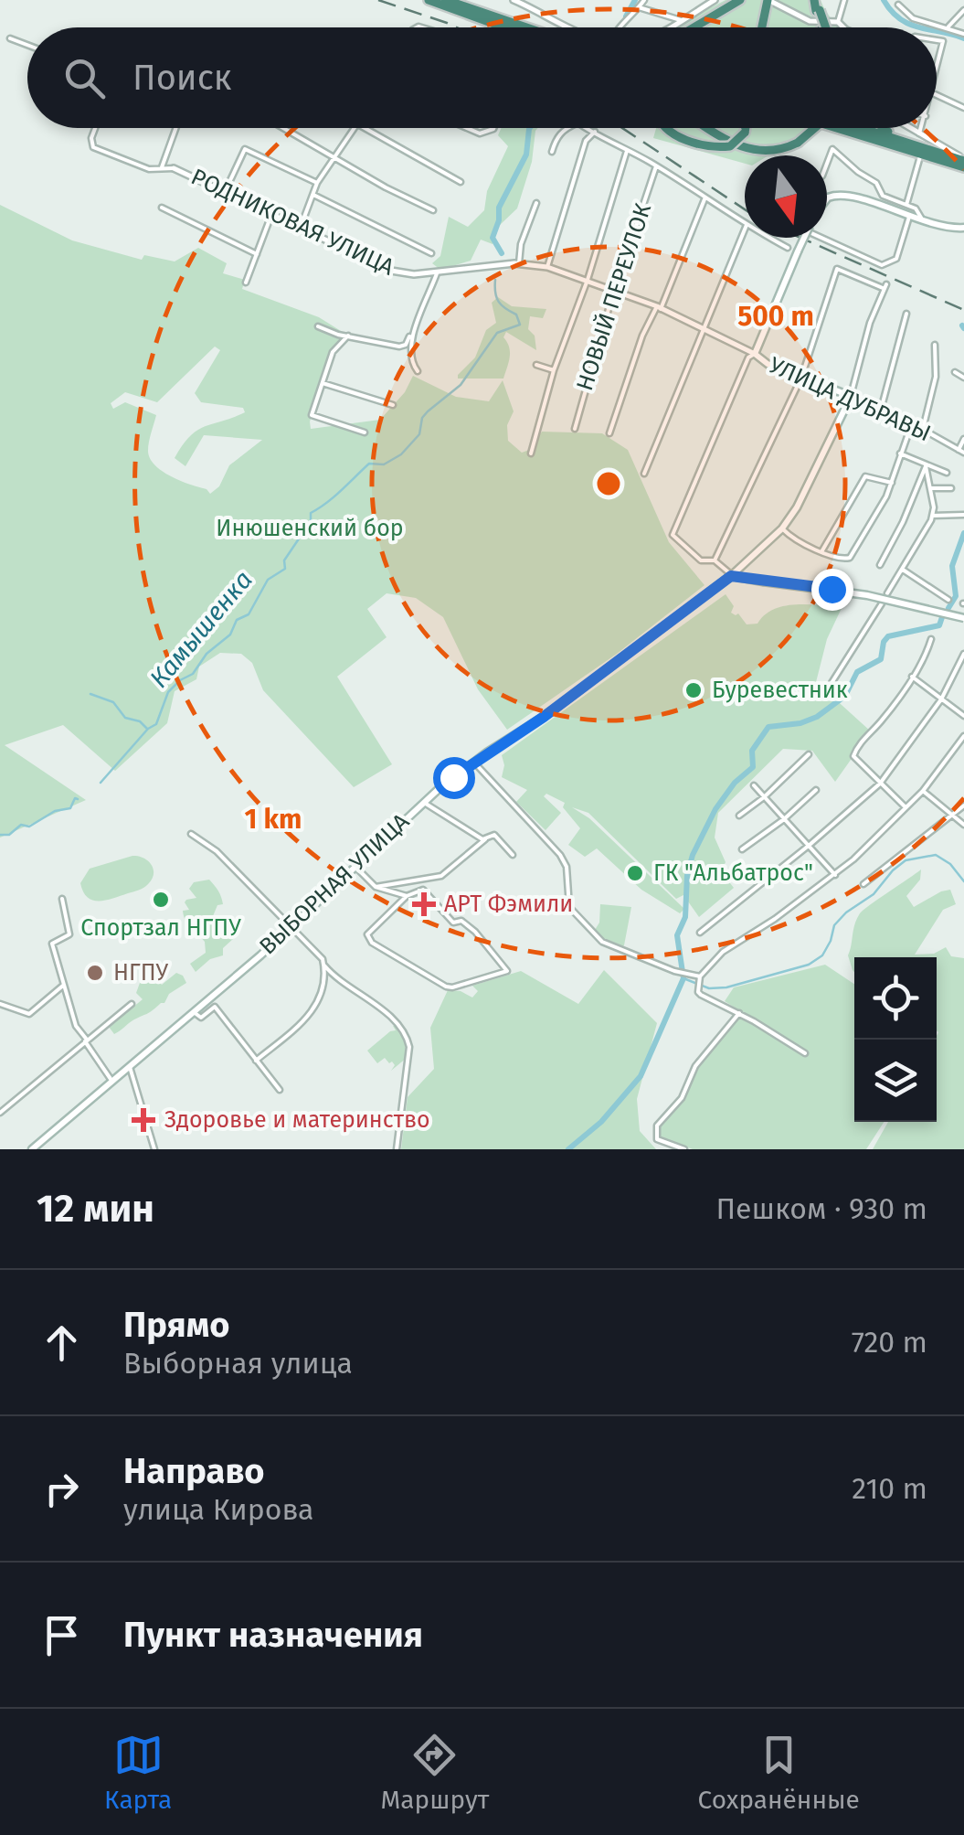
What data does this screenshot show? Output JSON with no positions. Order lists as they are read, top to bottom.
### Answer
{
  "streets": {
    "main road": ["УЛИЦА ДУБРАВЫ", "ВЫБОРНАЯ УЛИЦА"],
    "street": ["РОДНИКОВАЯ УЛИЦА", "НОВЫЙ ПЕРЕУЛОК"]
  },
  "crossings": [
    ["РОДНИКОВАЯ УЛИЦА", "УЛИЦА ДУБРАВЫ"],
    ["НОВЫЙ ПЕРЕУЛОК", "УЛИЦА ДУБРАВЫ"],
    ["УЛИЦА ДУБРАВЫ", "ВЫБОРНАЯ УЛИЦА"]
  ],
  "water": ["Камышенка"],
  "parks": ["Инюшенский бор"],
  "places": {
    "other": [
      "Буревестник",
      "ГК \"Альбатрос\"",
      "Спортзал НГПУ",
      "НГПУ"
    ],
    "health": ["АРТ Фэмили", "Здоровье и материнство"]
  },
  "north": "bottom",
  "page": {
    "search": "Поиск",
    "heading": ["12 мин", "Пешком · 930 m"],
    "list": [
      ["Прямо", "Выборная улица", "720 m"],
      ["Направо", "улица Кирова", "210 m"],
      "Пункт назначения"
    ],
    "nav": ["Карта", "Маршрут", "Сохранённые"]
  },
  "rings": ["500 m", "1 km"]
}
